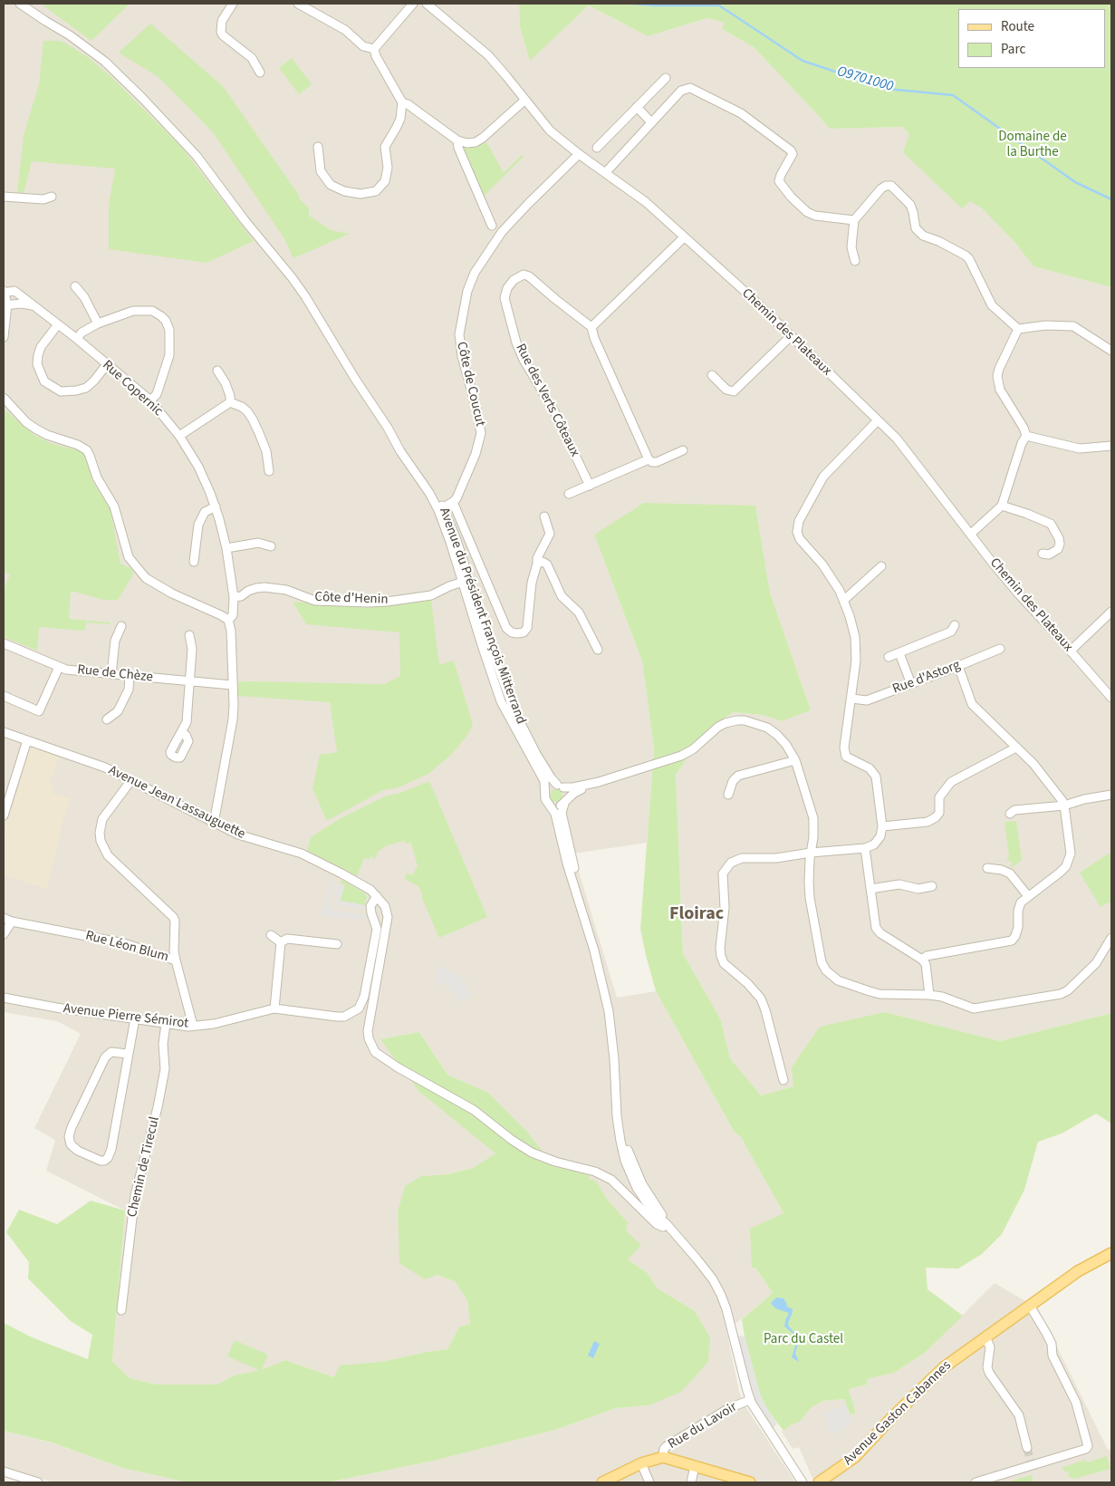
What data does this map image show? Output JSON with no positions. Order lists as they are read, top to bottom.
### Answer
{
  "streets": {
    "main road": ["Avenue Gaston Cabannes"],
    "street": [
      "Chemin des Plateaux",
      "Côte de Coucut",
      "Rue Copernic",
      "Rue des Verts Côteaux",
      "Côte d'Henin",
      "Avenue du Président François Mitterrand",
      "Rue de Chèze",
      "Rue d'Astorg",
      "Avenue Jean Lassauguette",
      "Rue Léon Blum",
      "Avenue Pierre Sémirot",
      "Chemin de Tirecul",
      "Rue du Lavoir"
    ]
  },
  "crossings": [
    ["Chemin des Plateaux", "Côte de Coucut"],
    ["Rue Copernic", "Côte d'Henin"],
    ["Côte d'Henin", "Avenue du Président François Mitterrand"],
    ["Rue Léon Blum", "Avenue Pierre Sémirot"],
    ["Avenue Pierre Sémirot", "Chemin de Tirecul"]
  ],
  "districts": ["Floirac"],
  "water": ["O9701000"],
  "parks": ["Domaine de la Burthe", "Parc du Castel"],
  "legend": ["Route", "Parc"]
}
